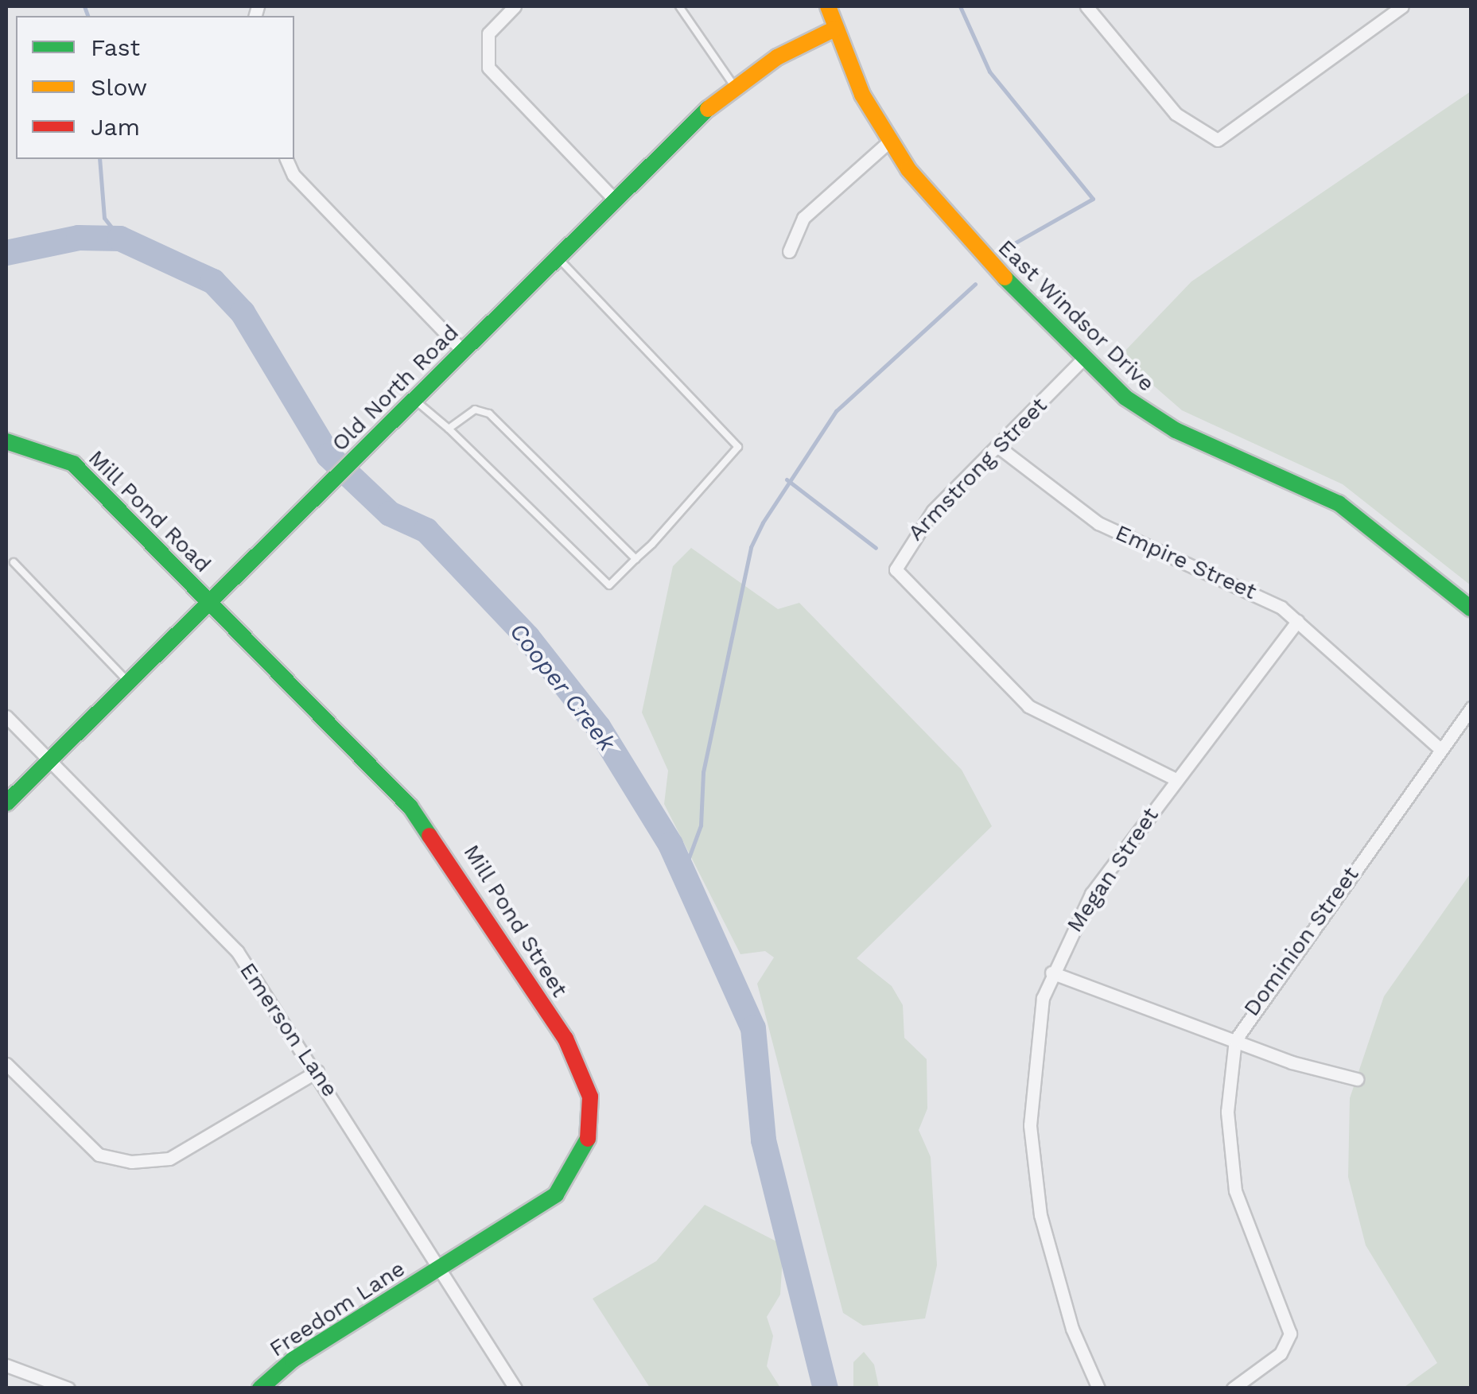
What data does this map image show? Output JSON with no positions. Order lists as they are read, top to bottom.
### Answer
{
  "streets": {
    "street": [
      "East Windsor Drive",
      "Old North Road",
      "Armstrong Street",
      "Mill Pond Road",
      "Empire Street",
      "Megan Street",
      "Mill Pond Street",
      "Dominion Street",
      "Emerson Lane",
      "Freedom Lane"
    ]
  },
  "crossings": [
    ["East Windsor Drive", "Old North Road"],
    ["East Windsor Drive", "Armstrong Street"],
    ["Old North Road", "Mill Pond Road"],
    ["Old North Road", "Mill Pond Street"],
    ["Old North Road", "Emerson Lane"],
    ["Armstrong Street", "Empire Street"],
    ["Armstrong Street", "Megan Street"],
    ["Mill Pond Road", "Mill Pond Street"],
    ["Empire Street", "Megan Street"],
    ["Empire Street", "Dominion Street"],
    ["Mill Pond Street", "Emerson Lane"],
    ["Mill Pond Street", "Freedom Lane"],
    ["Emerson Lane", "Freedom Lane"]
  ],
  "water": ["Cooper Creek"],
  "legend": ["Fast", "Slow", "Jam"]
}
